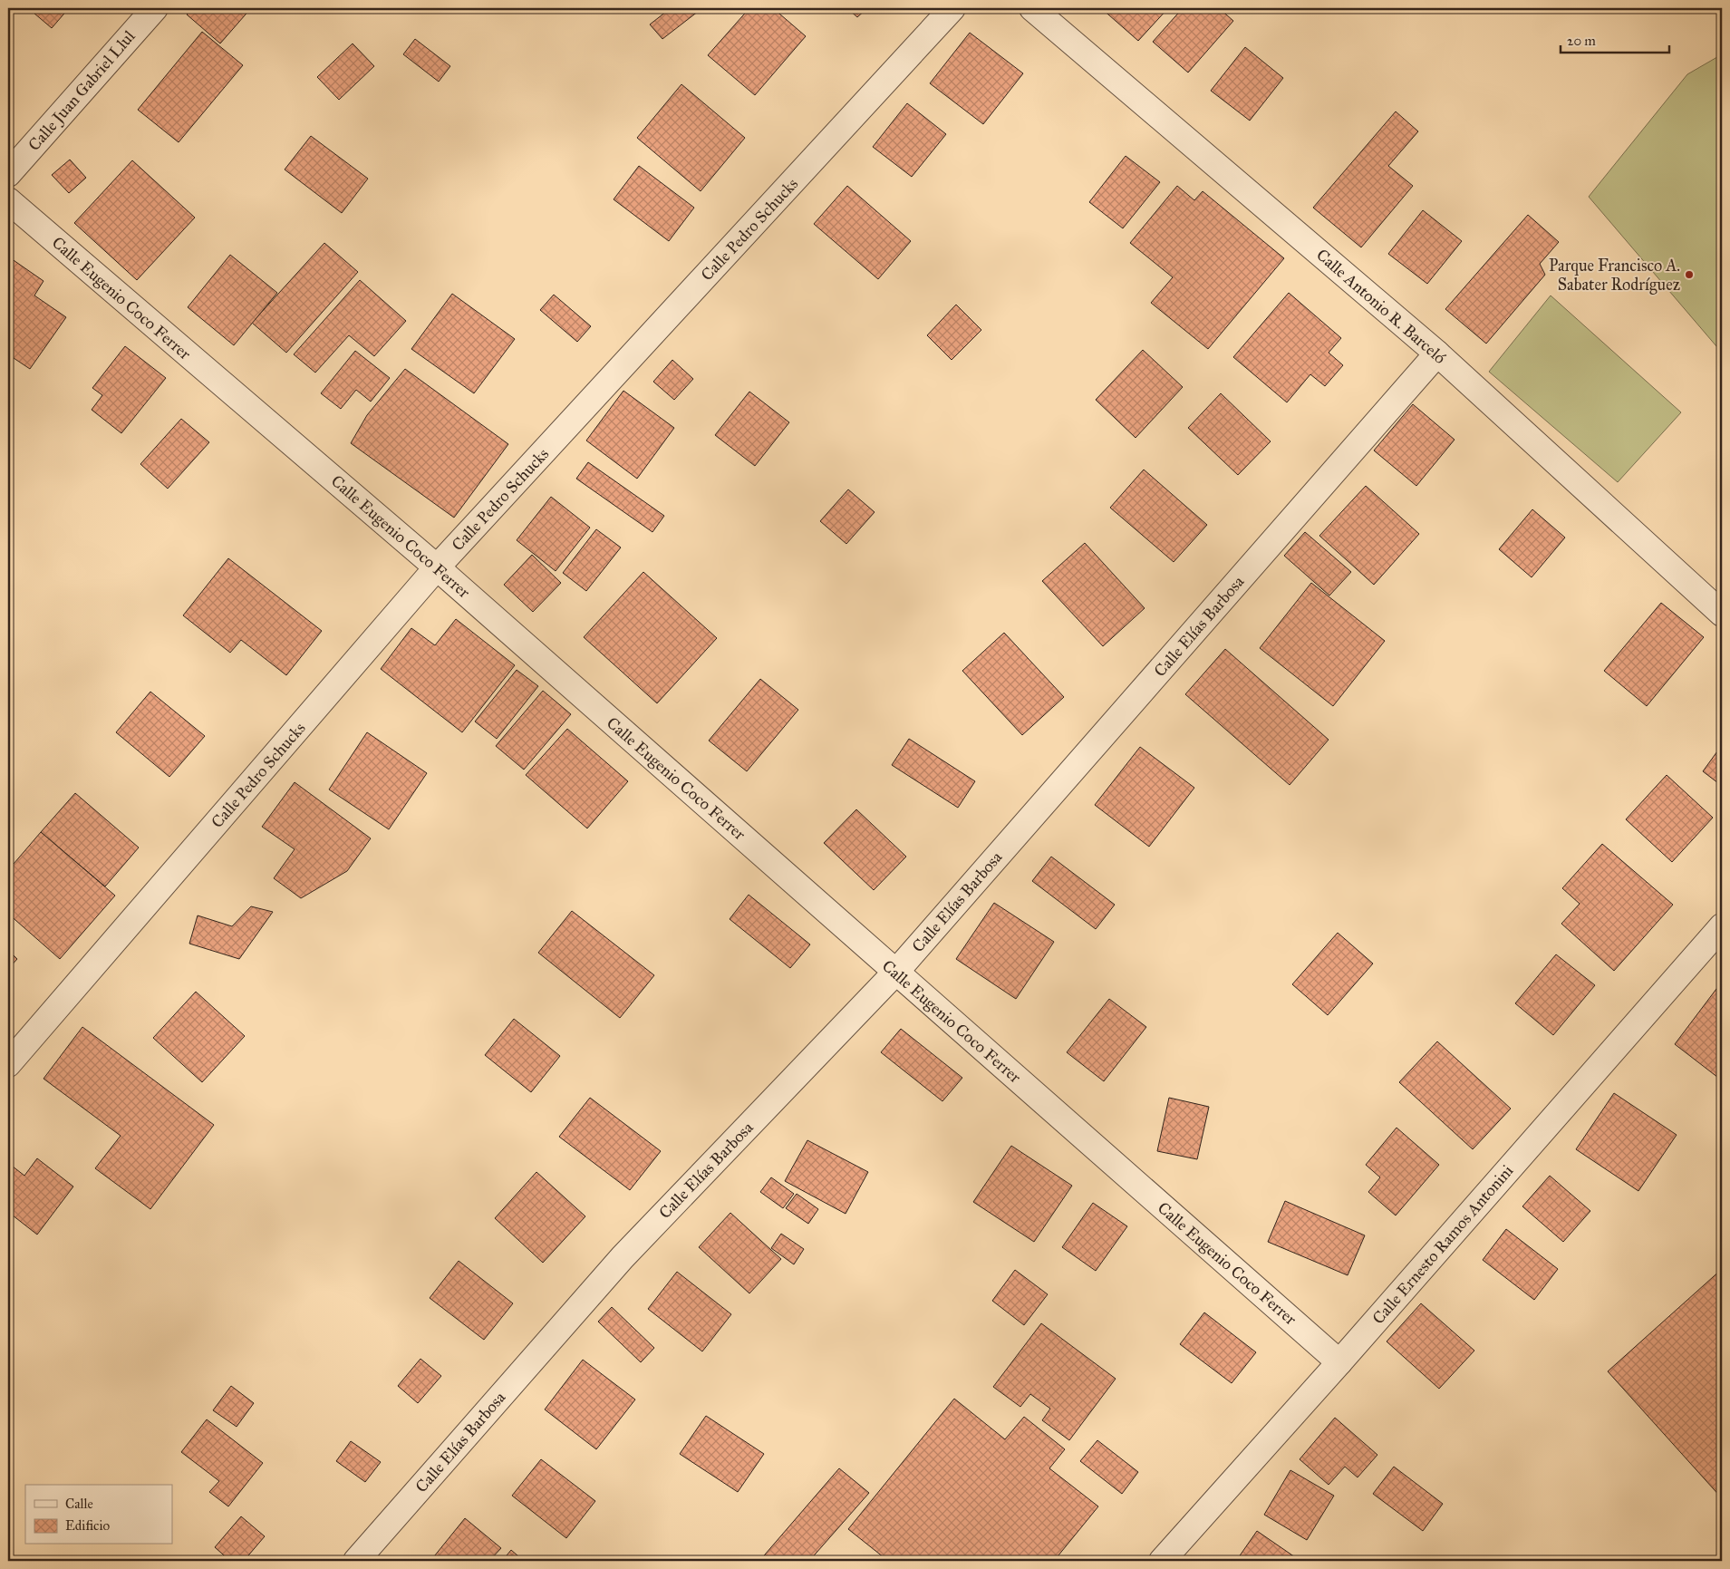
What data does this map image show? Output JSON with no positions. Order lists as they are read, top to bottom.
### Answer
{
  "streets": {
    "street": [
      "Calle Juan Gabriel Llul",
      "Calle Pedro Schucks",
      "Calle Eugenio Coco Ferrer",
      "Calle Antonio R. Barceló",
      "Calle Elías Barbosa",
      "Calle Ernesto Ramos Antonini"
    ]
  },
  "crossings": [
    ["Calle Pedro Schucks", "Calle Eugenio Coco Ferrer"],
    ["Calle Eugenio Coco Ferrer", "Calle Elías Barbosa"],
    ["Calle Eugenio Coco Ferrer", "Calle Ernesto Ramos Antonini"],
    ["Calle Antonio R. Barceló", "Calle Elías Barbosa"]
  ],
  "places": ["Parque Francisco A. Sabater Rodríguez"],
  "legend": ["Calle", "Edificio"],
  "scale_bar": "20 m"
}
